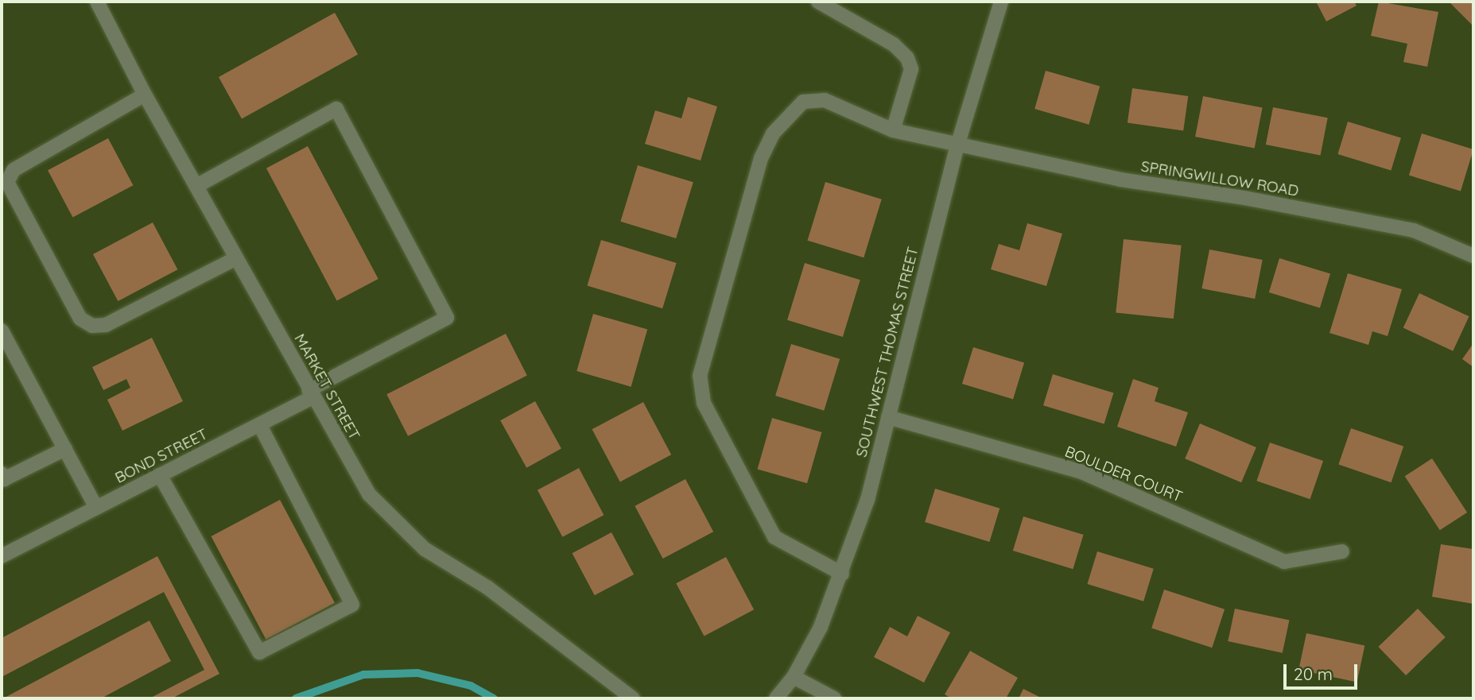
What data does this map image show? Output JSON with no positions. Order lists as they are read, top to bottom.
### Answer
{
  "streets": {
    "street": [
      "SPRINGWILLOW ROAD",
      "SOUTHWEST THOMAS STREET",
      "MARKET STREET",
      "BOND STREET",
      "BOULDER COURT"
    ]
  },
  "crossings": [
    ["SPRINGWILLOW ROAD", "SOUTHWEST THOMAS STREET"],
    ["SOUTHWEST THOMAS STREET", "BOULDER COURT"],
    ["MARKET STREET", "BOND STREET"]
  ],
  "scale_bar": "20 m"
}
